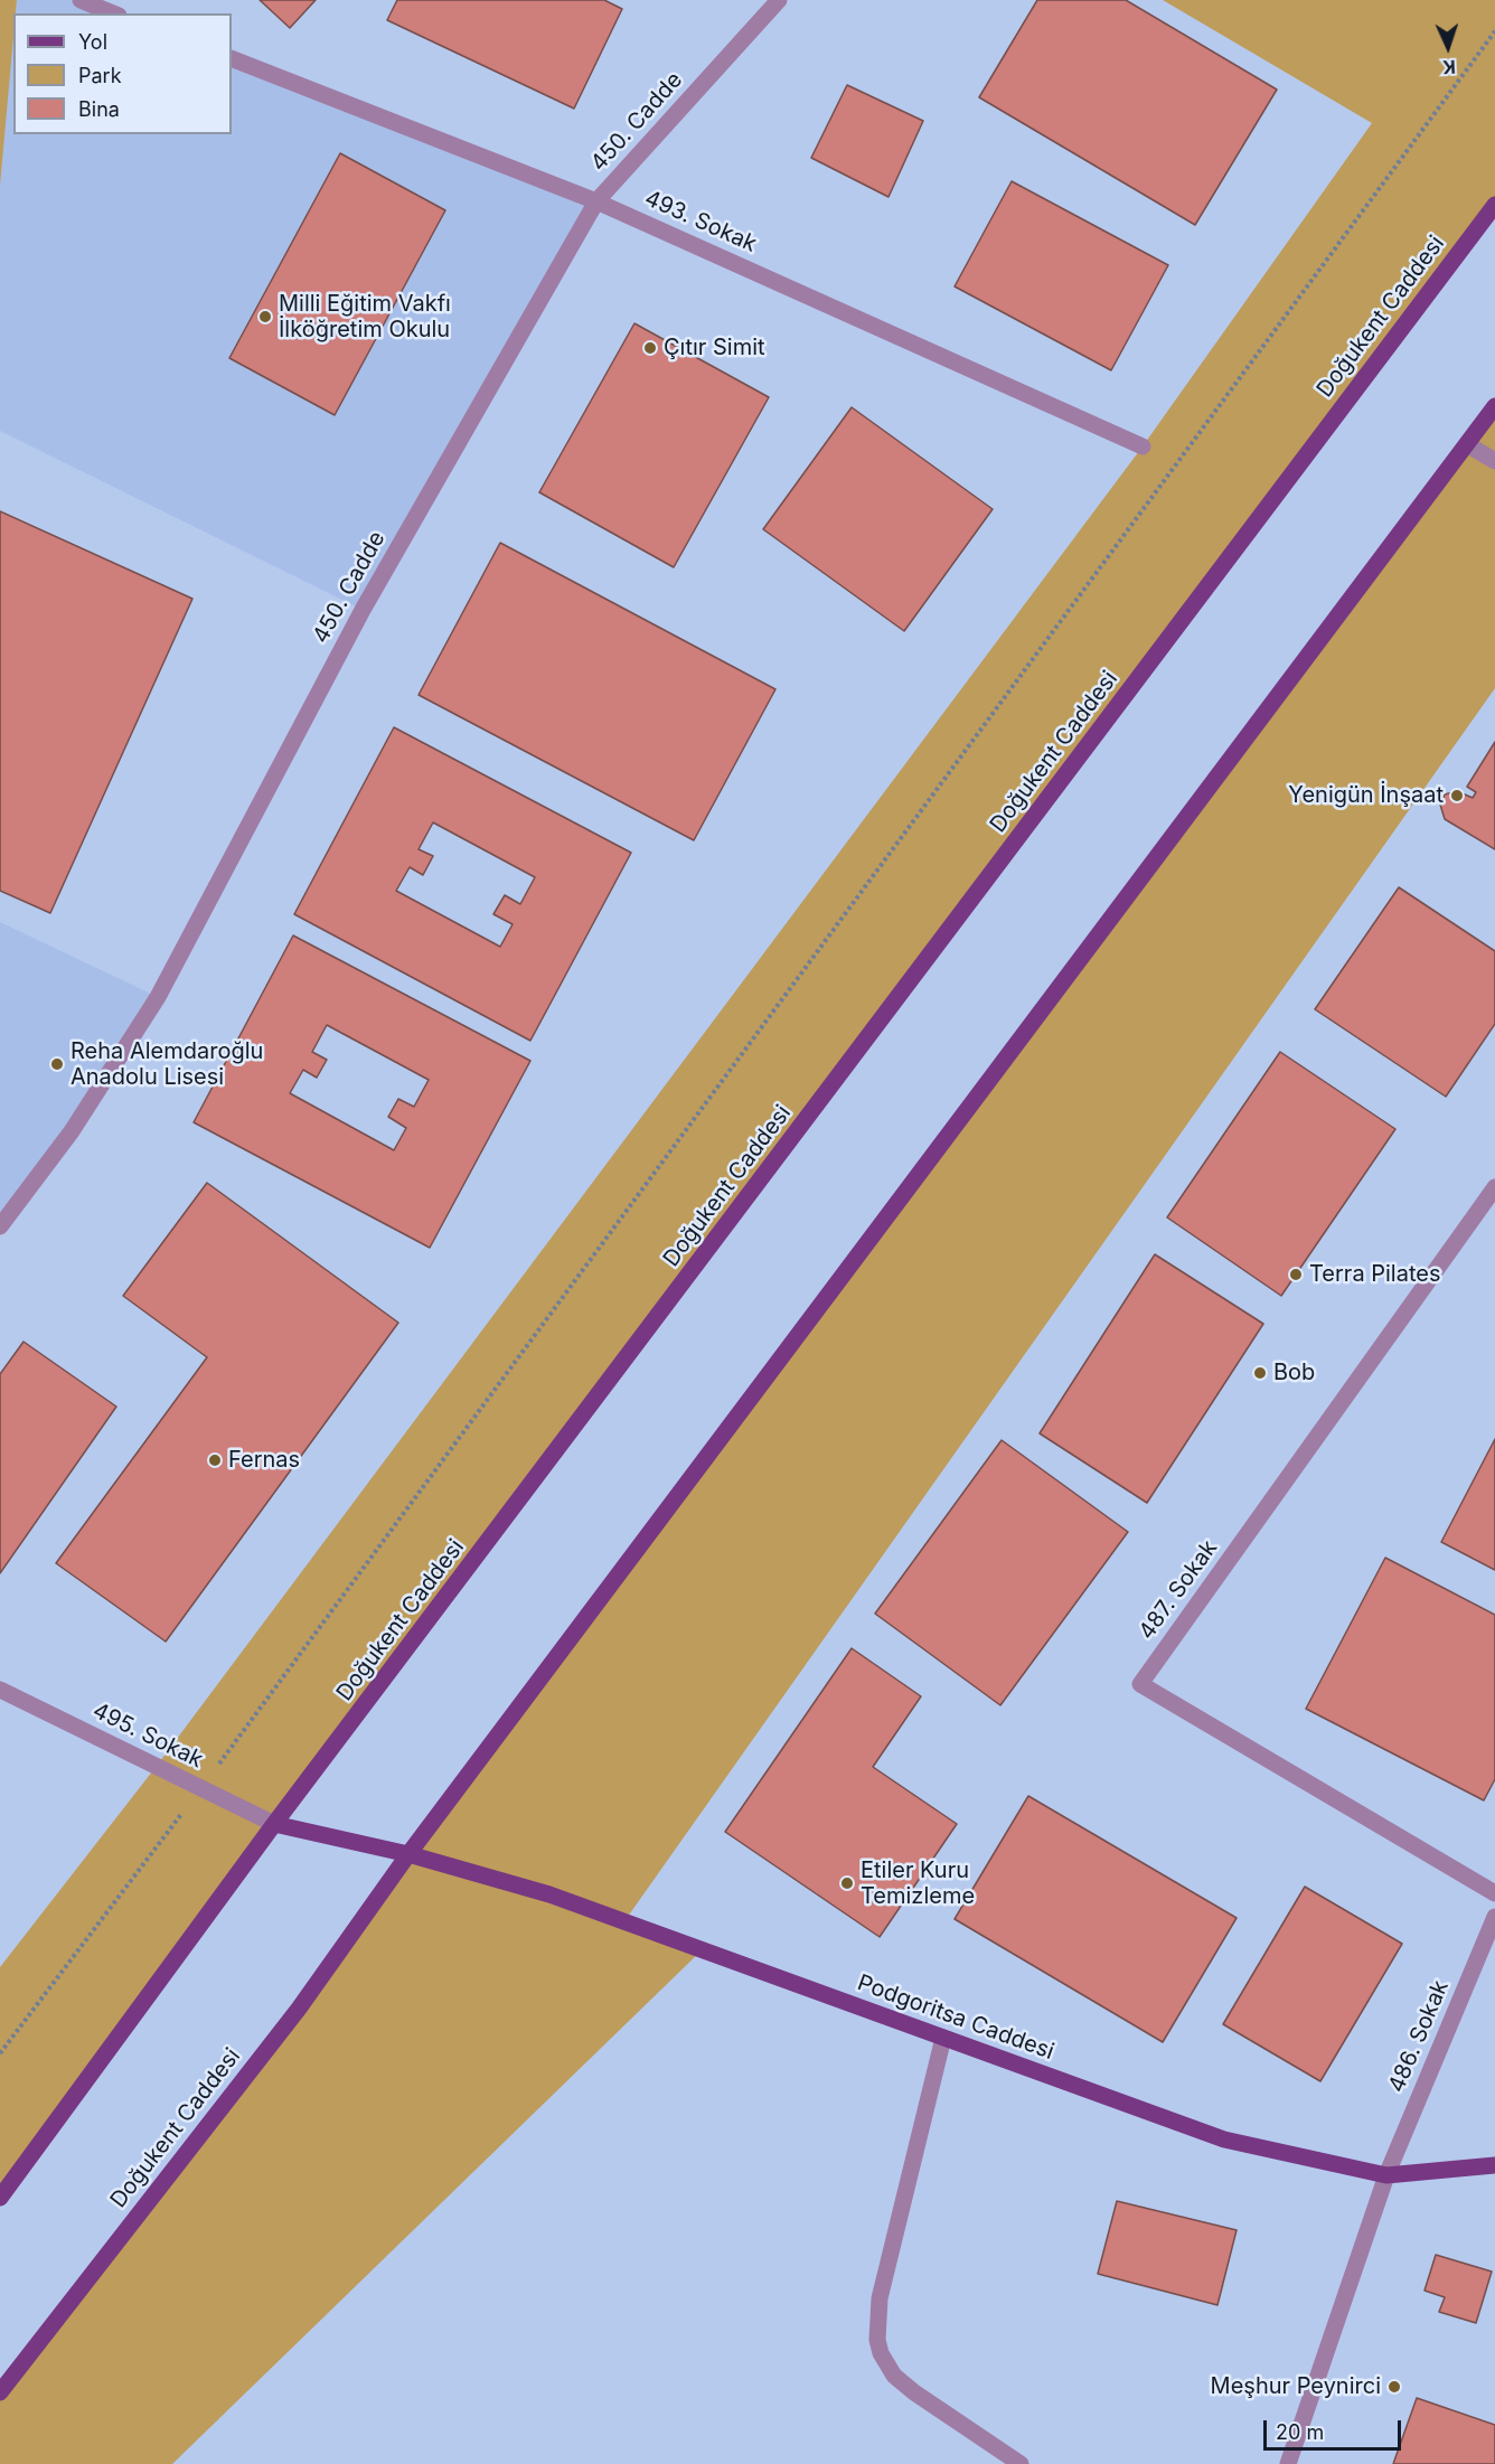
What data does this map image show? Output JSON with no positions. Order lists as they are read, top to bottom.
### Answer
{
  "streets": {
    "main road": ["Doğukent Caddesi", "Podgoritsa Caddesi"],
    "street": [
      "450. Cadde",
      "493. Sokak",
      "487. Sokak",
      "495. Sokak",
      "486. Sokak"
    ]
  },
  "crossings": [
    ["450. Cadde", "493. Sokak"],
    ["Doğukent Caddesi", "495. Sokak"],
    ["Doğukent Caddesi", "Podgoritsa Caddesi"],
    ["495. Sokak", "Podgoritsa Caddesi"],
    ["Podgoritsa Caddesi", "486. Sokak"]
  ],
  "places": [
    "Milli Eğitim Vakfı İlköğretim Okulu",
    "Çıtır Simit",
    "Yenigün İnşaat",
    "Reha Alemdaroğlu Anadolu Lisesi",
    "Terra Pilates",
    "Bob",
    "Fernas",
    "Etiler Kuru Temizleme",
    "Meşhur Peynirci"
  ],
  "legend": ["Yol", "Park", "Bina"],
  "scale_bar": "20 m",
  "north": "bottom"
}
